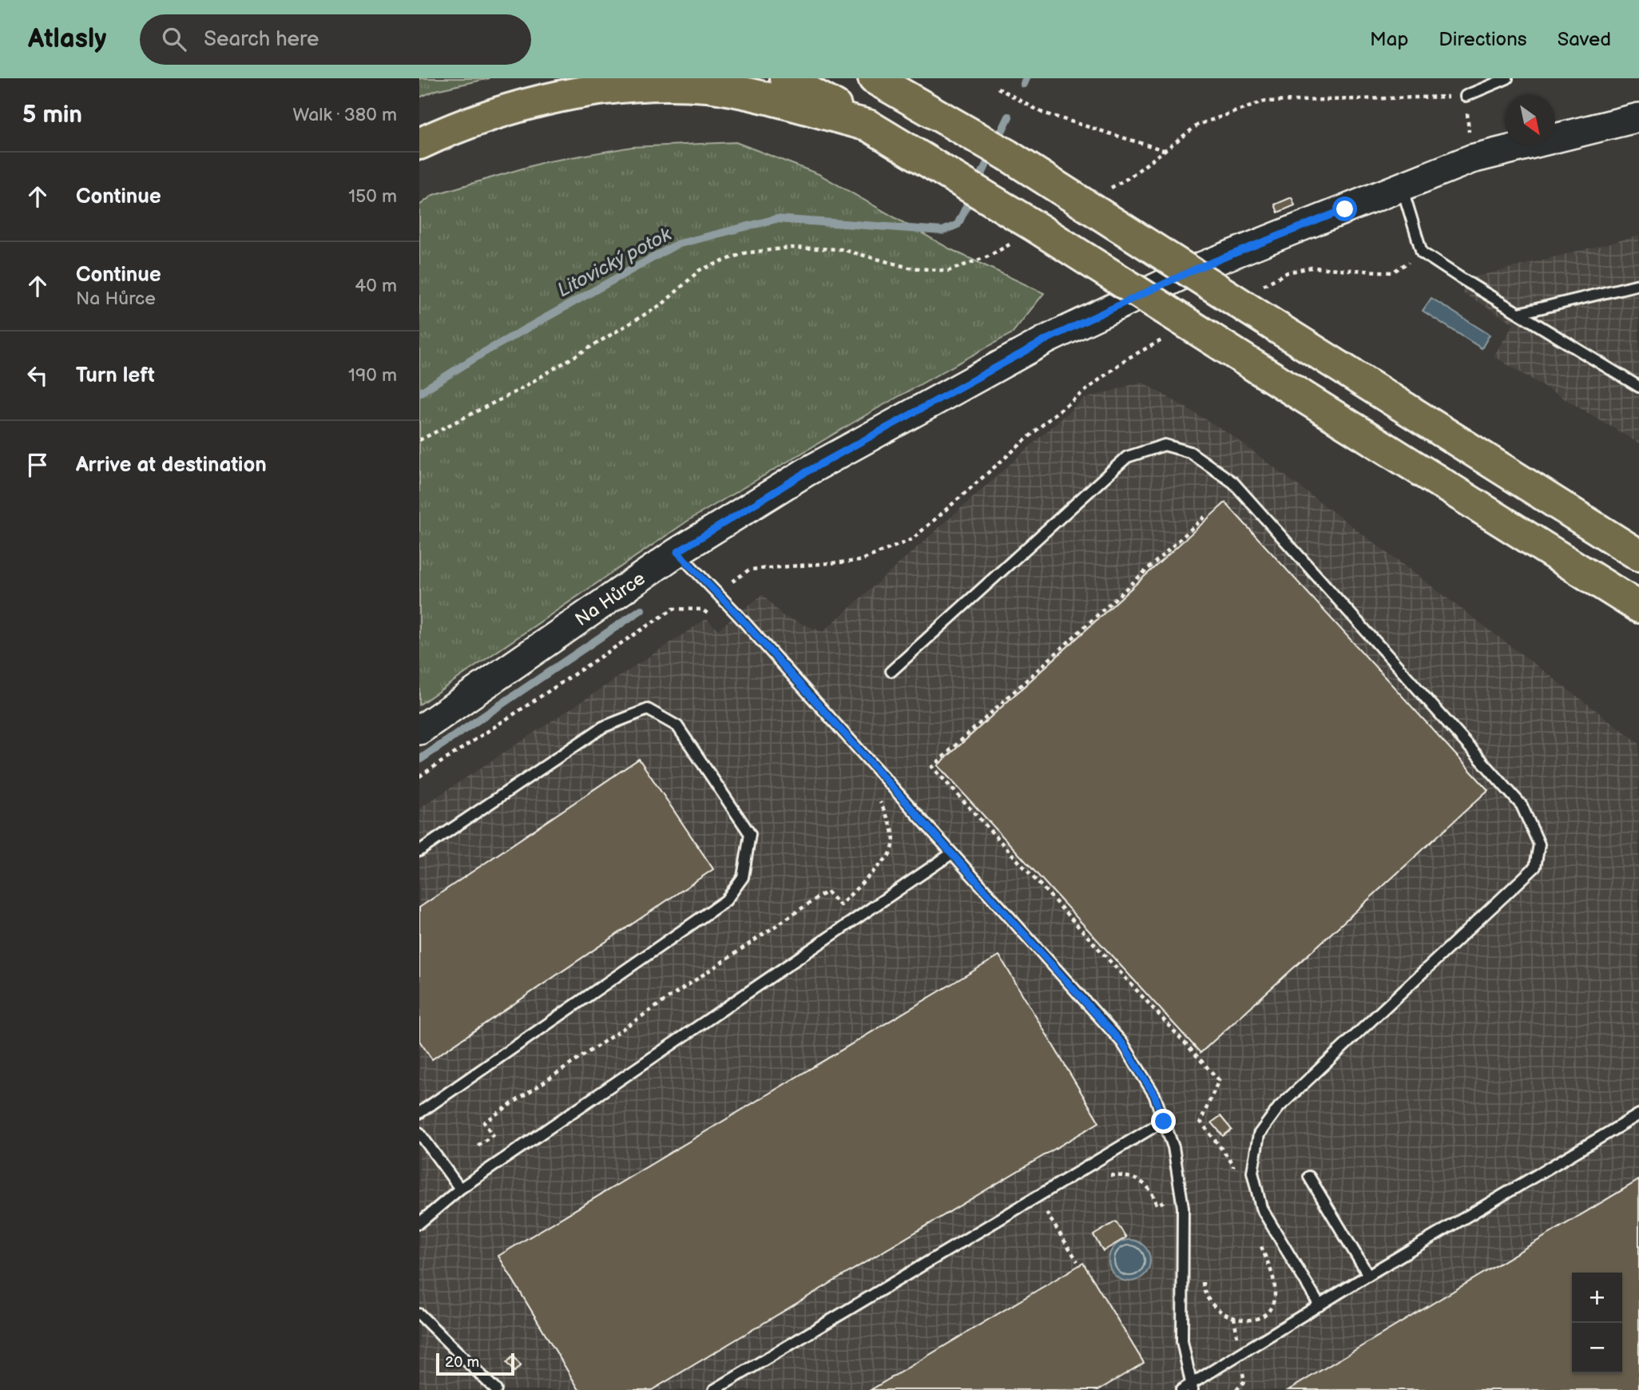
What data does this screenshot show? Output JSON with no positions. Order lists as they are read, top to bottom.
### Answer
{
  "streets": {
    "main road": ["Na Hůrce"]
  },
  "water": ["Litovický potok"],
  "scale_bar": "20 m",
  "north": "bottom right",
  "page": {
    "header": "Atlasly",
    "search": "Search here",
    "nav": ["Map", "Directions", "Saved"],
    "heading": ["5 min", "Walk · 380 m"],
    "list": [
      ["Continue", "150 m"],
      ["Continue", "Na Hůrce", "40 m"],
      ["Turn left", "190 m"],
      "Arrive at destination"
    ],
    "map_buttons": ["+", "−"],
    "scale": "20 m"
  }
}
